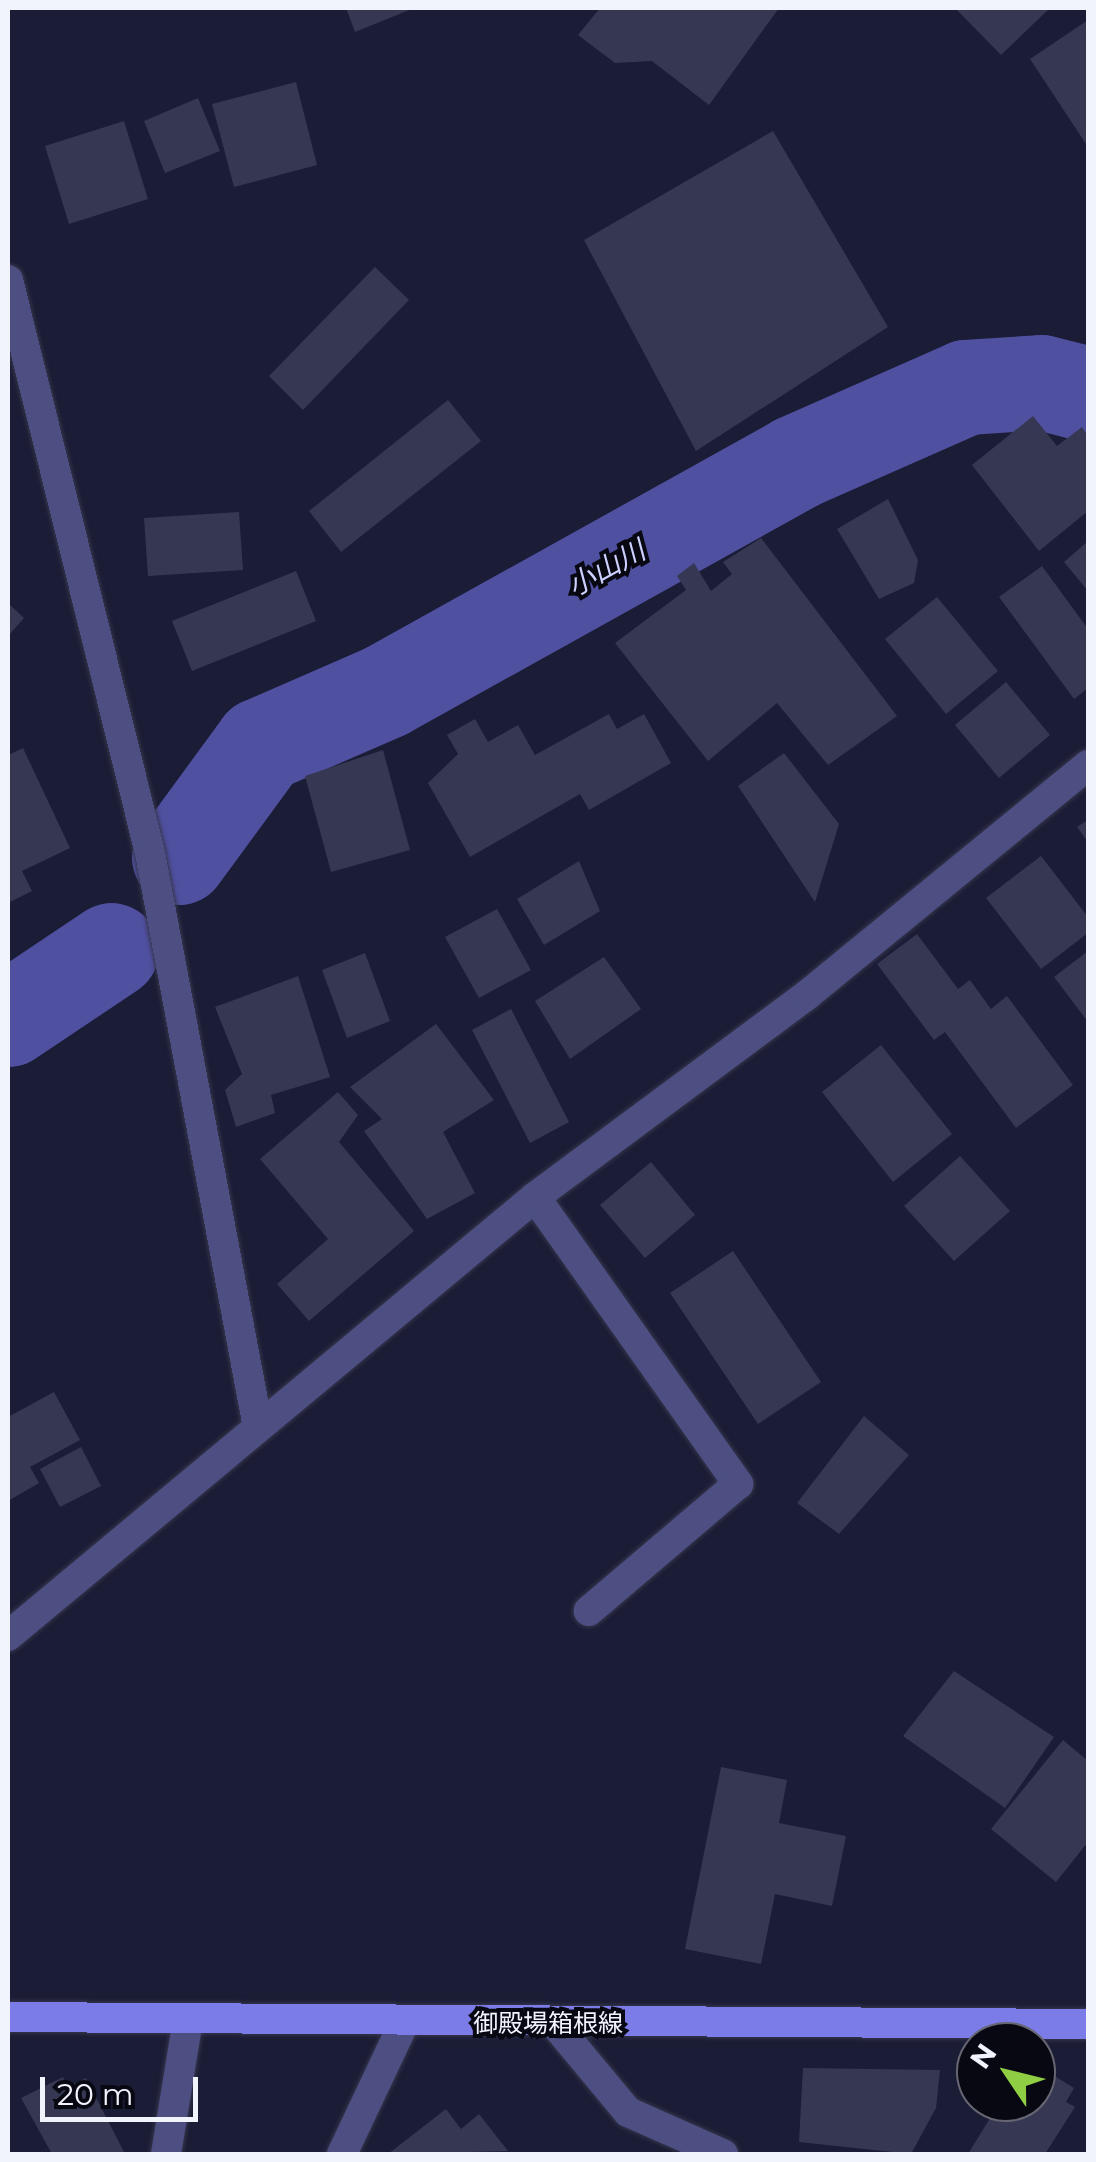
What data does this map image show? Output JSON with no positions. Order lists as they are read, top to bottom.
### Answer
{
  "streets": {
    "main road": ["御殿場箱根線"]
  },
  "water": ["小山川"],
  "scale_bar": "20 m",
  "north": "top left"
}
